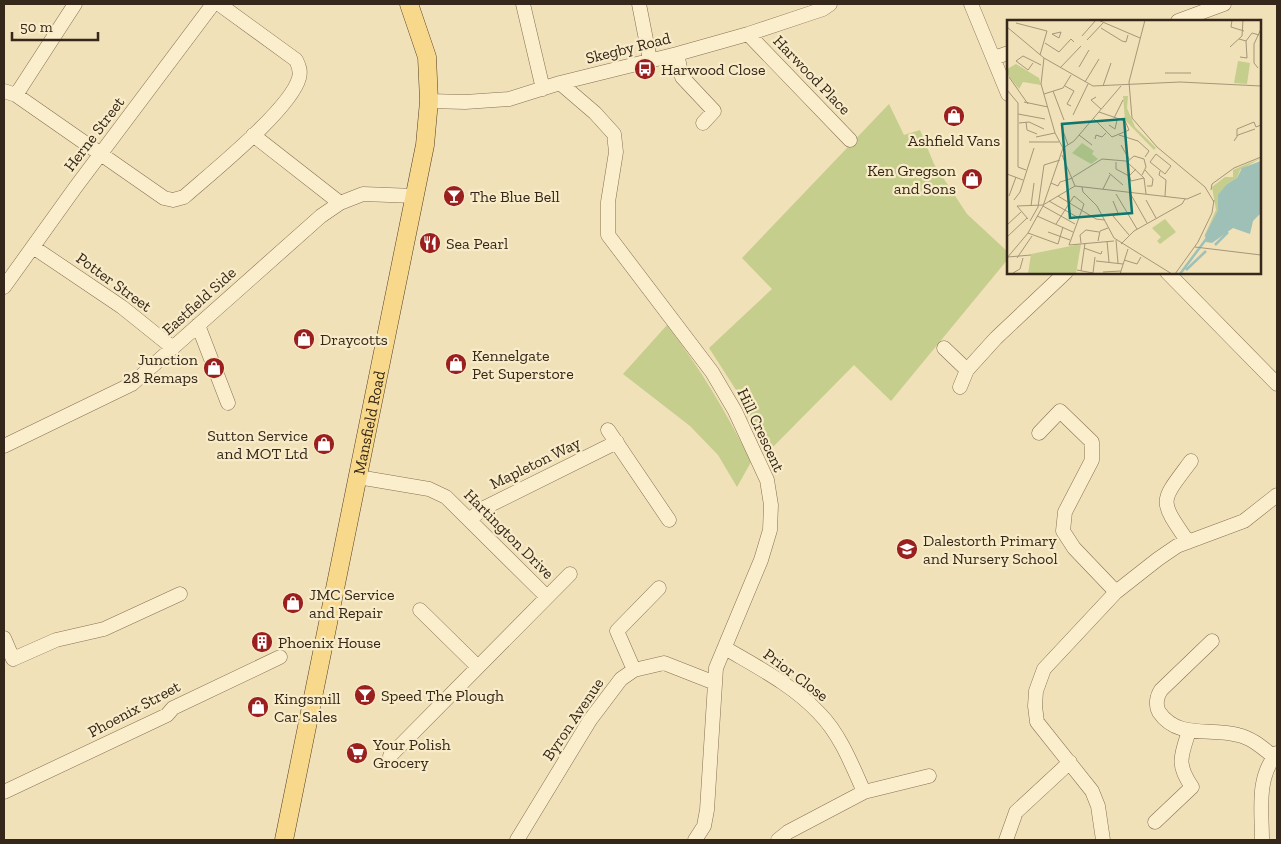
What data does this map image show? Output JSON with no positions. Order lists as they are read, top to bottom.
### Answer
{
  "streets": {
    "main road": ["Mansfield Road"],
    "street": [
      "Skegby Road",
      "Harwood Place",
      "Herne Street",
      "Potter Street",
      "Eastfield Side",
      "Hill Crescent",
      "Mapleton Way",
      "Hartington Drive",
      "Prior Close",
      "Phoenix Street",
      "Byron Avenue"
    ]
  },
  "crossings": [
    ["Skegby Road", "Harwood Place"],
    ["Skegby Road", "Mansfield Road"],
    ["Skegby Road", "Hill Crescent"],
    ["Herne Street", "Potter Street"],
    ["Potter Street", "Eastfield Side"],
    ["Eastfield Side", "Mansfield Road"],
    ["Mansfield Road", "Hartington Drive"],
    ["Hill Crescent", "Prior Close"],
    ["Hill Crescent", "Byron Avenue"],
    ["Mapleton Way", "Hartington Drive"]
  ],
  "places": {
    "bus stop": ["Harwood Close"],
    "shop": [
      "Ashfield Vans",
      "Ken Gregson and Sons",
      "Draycotts",
      "Kennelgate Pet Superstore",
      "Junction 28 Remaps",
      "Sutton Service and MOT Ltd",
      "JMC Service and Repair",
      "Kingsmill Car Sales"
    ],
    "bar": ["The Blue Bell", "Speed The Plough"],
    "restaurant": ["Sea Pearl"],
    "school or university": ["Dalestorth Primary and Nursery School"],
    "building": ["Phoenix House"],
    "supermarket": ["Your Polish Grocery"]
  },
  "scale_bar": "50 m"
}
